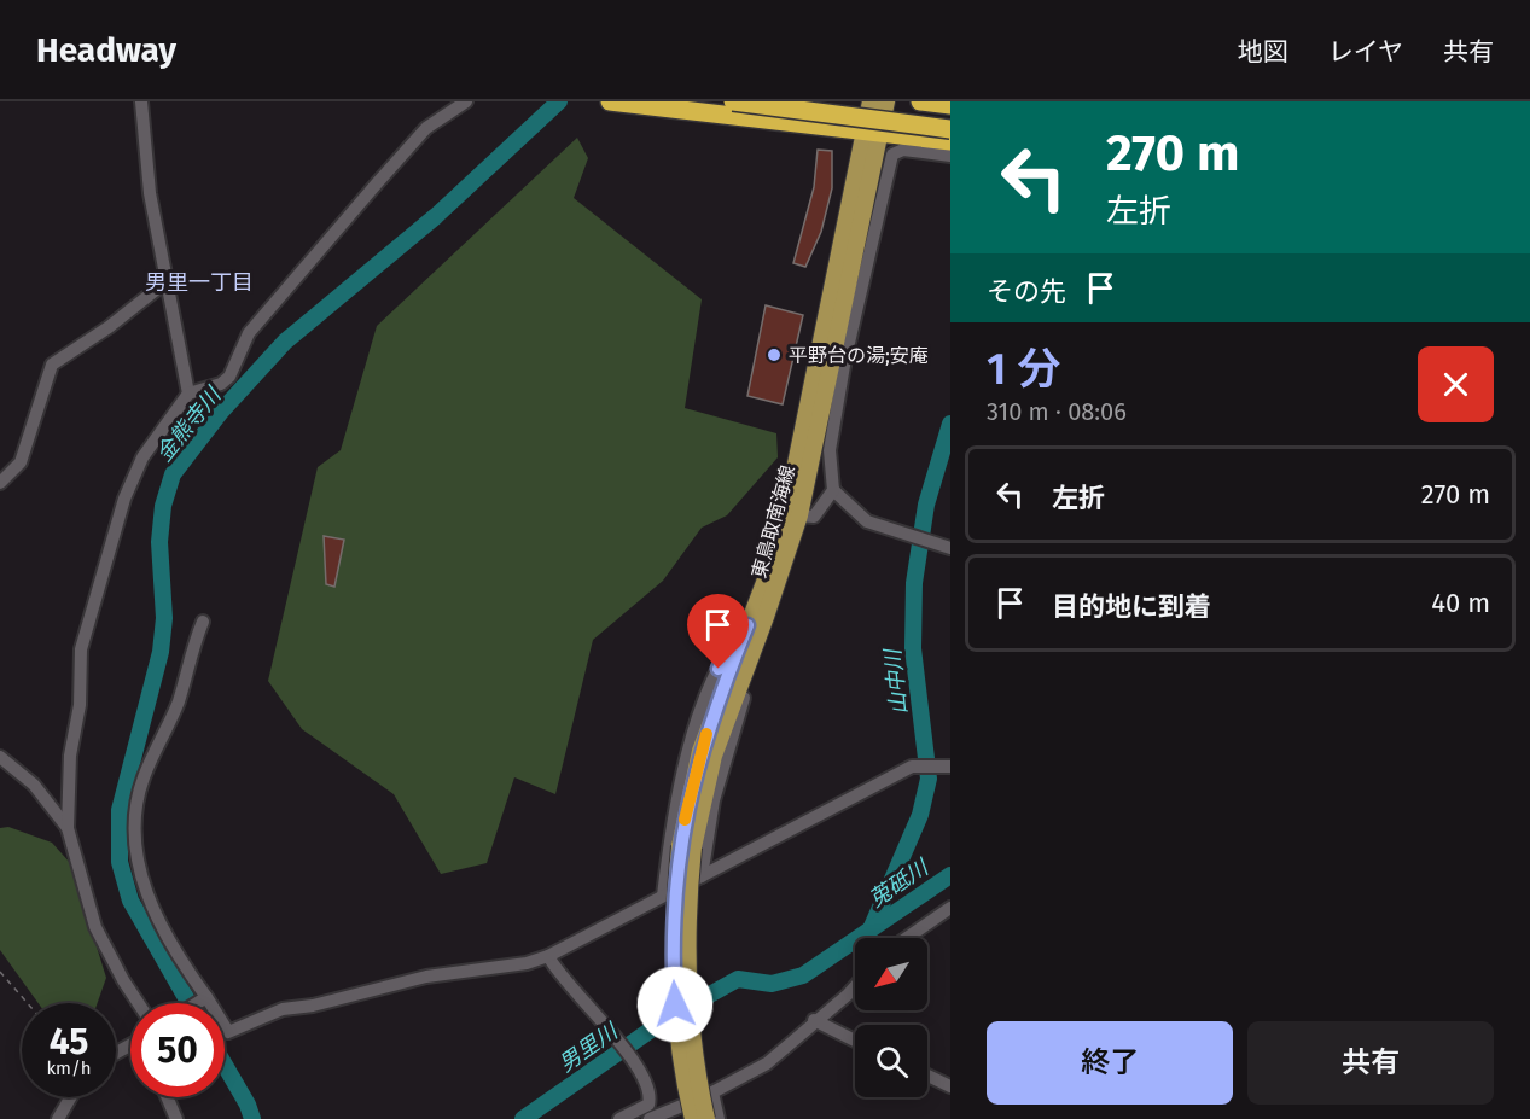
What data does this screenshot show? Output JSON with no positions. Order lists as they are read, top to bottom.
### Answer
{
  "streets": {
    "main road": ["東鳥取南海線"]
  },
  "districts": ["男里一丁目"],
  "water": [
    "金熊寺川",
    "山中川",
    "莵砥川",
    "男里川"
  ],
  "places": ["平野台の湯;安庵"],
  "north": "bottom left",
  "page": {
    "header": "Headway",
    "nav": ["地図", "レイヤ", "共有"],
    "turn": ["270 m", "左折"],
    "then": "その先",
    "heading": ["1 分", "310 m · 08:06"],
    "list": [
      {
        "name": "左折",
        "value": "270 m"
      },
      {
        "name": "目的地に到着",
        "value": "40 m"
      }
    ],
    "speed": "45 km/h",
    "limit": "50",
    "buttons": ["終了", "共有"]
  }
}
